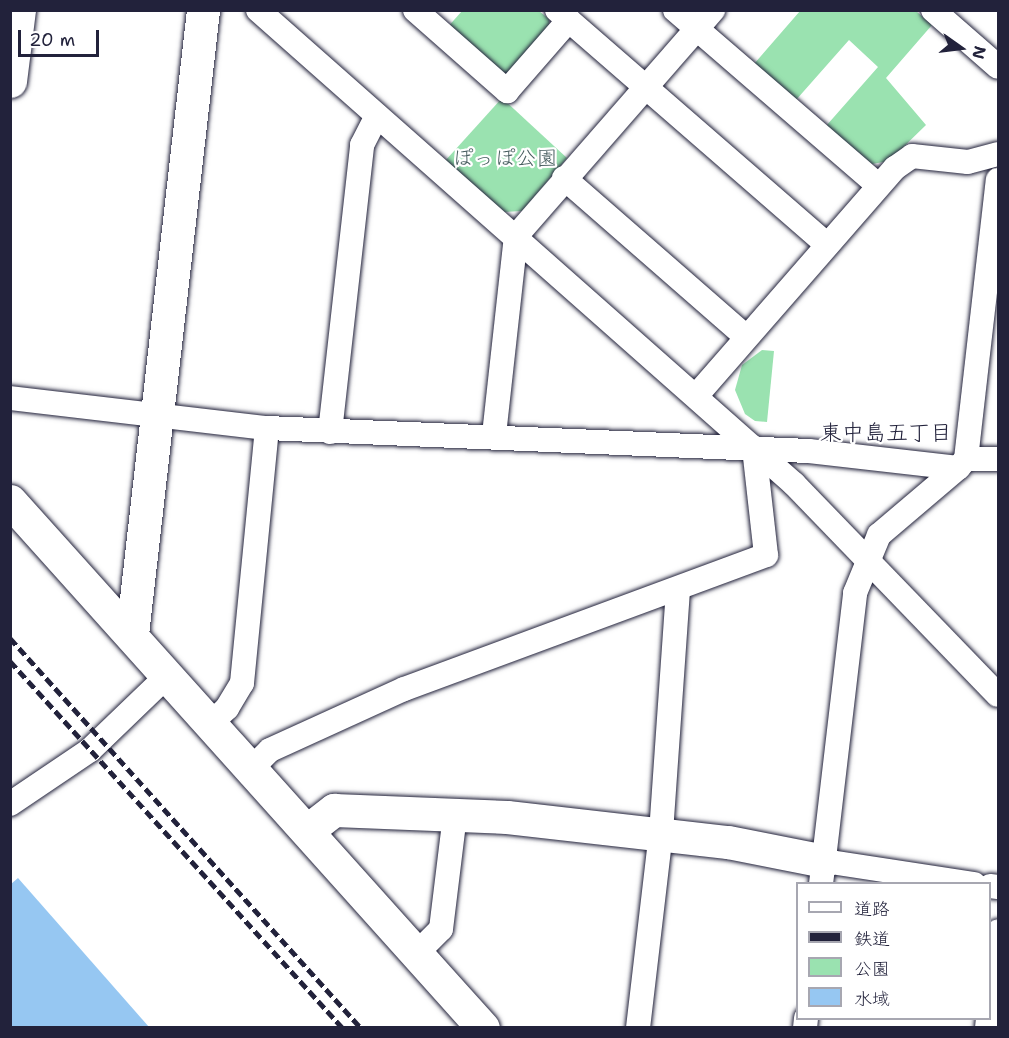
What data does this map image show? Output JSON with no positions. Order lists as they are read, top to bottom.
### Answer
{
  "districts": ["東中島五丁目"],
  "parks": ["ぽっぽ公園"],
  "legend": [
    "道路",
    "鉄道",
    "公園",
    "水域"
  ],
  "scale_bar": "20 m",
  "north": "right"
}
